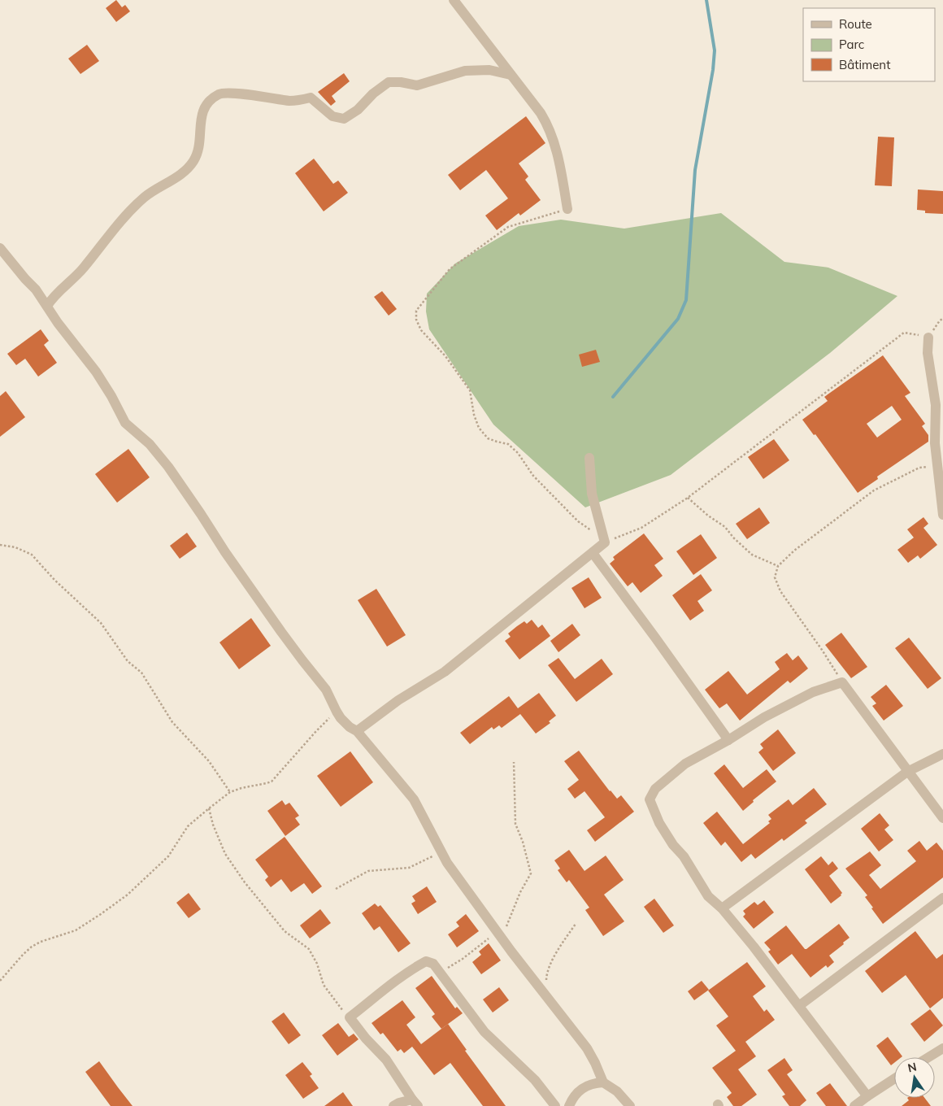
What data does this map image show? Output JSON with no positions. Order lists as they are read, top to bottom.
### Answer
{
  "legend": ["Route", "Parc", "Bâtiment"],
  "north": "top"
}
